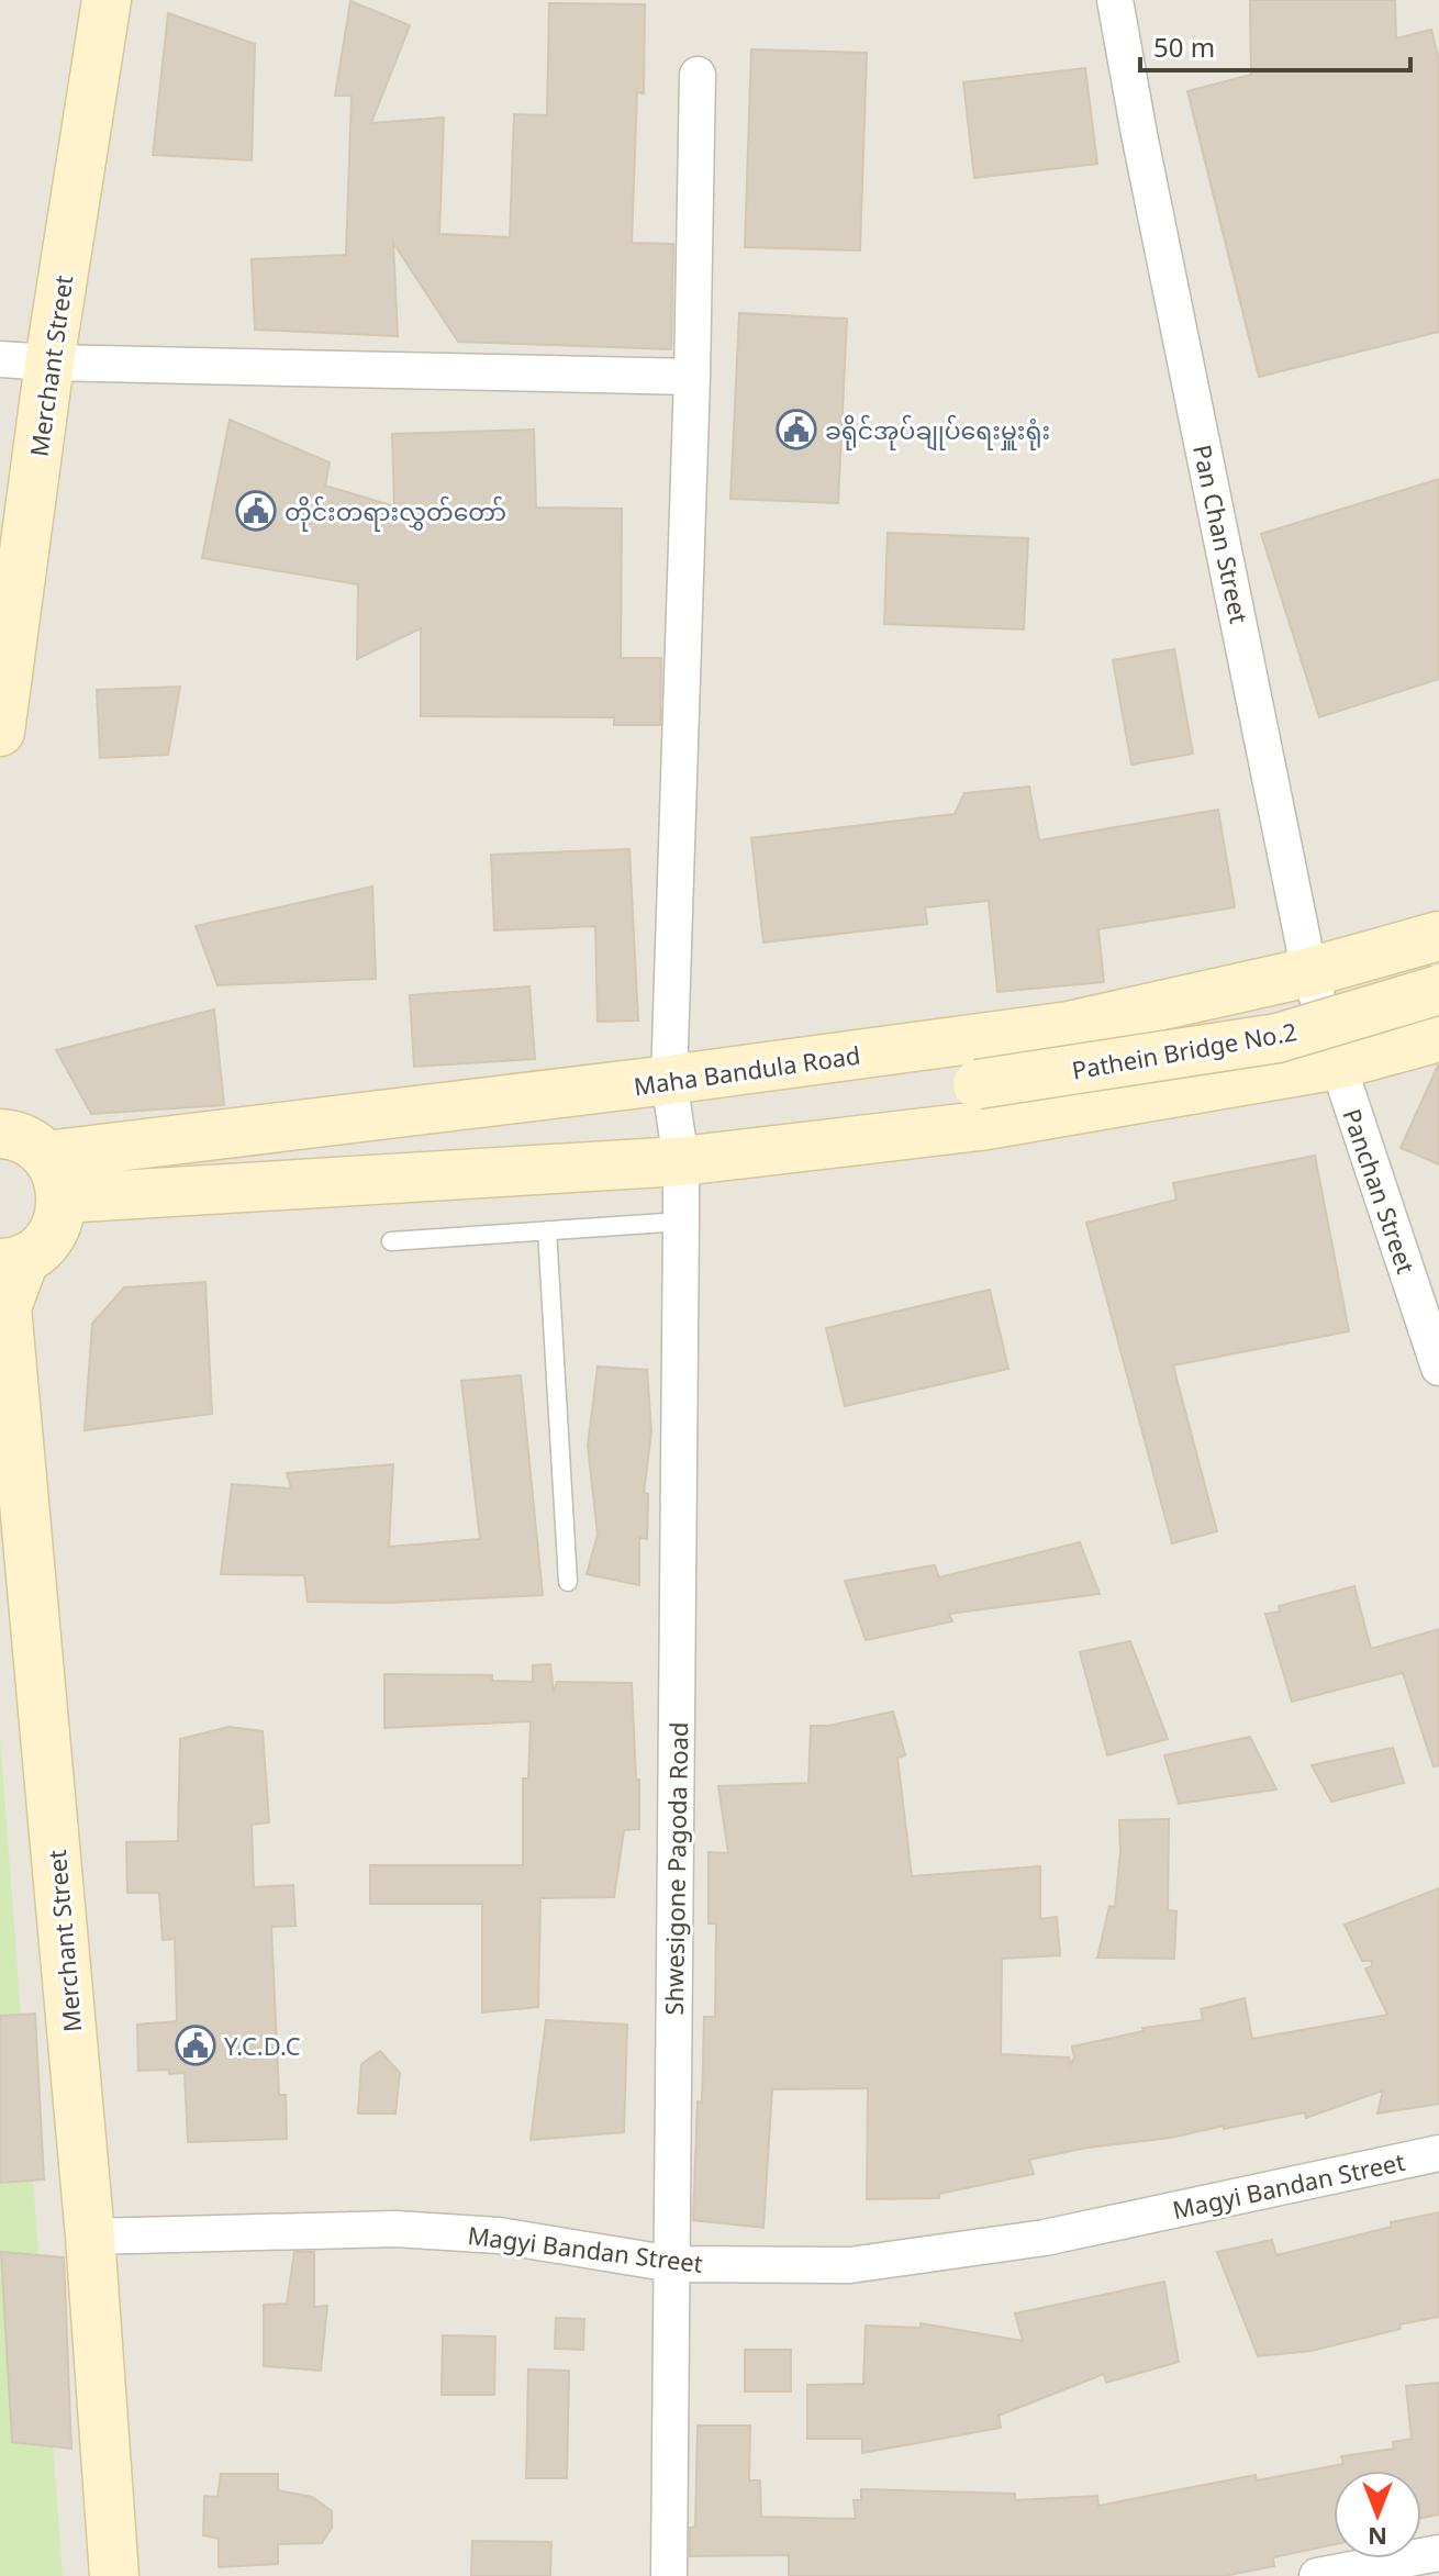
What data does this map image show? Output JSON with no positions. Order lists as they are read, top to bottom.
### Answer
{
  "streets": {
    "main road": ["Merchant Street", "Pathein Bridge No.2", "Maha Bandula Road"],
    "street": [
      "Pan Chan Street",
      "Panchan Street",
      "Shwesigone Pagoda Road",
      "Magyi Bandan Street"
    ]
  },
  "crossings": [
    ["Merchant Street", "Magyi Bandan Street"],
    ["Pan Chan Street", "Maha Bandula Road"],
    ["Pan Chan Street", "Panchan Street"],
    ["Maha Bandula Road", "Shwesigone Pagoda Road"],
    ["Shwesigone Pagoda Road", "Magyi Bandan Street"]
  ],
  "places": {
    "public building": ["ခရိုင်အုပ်ချုပ်ရေးမှူးရုံး", "တိုင်းတရားလွှတ်တော်", "Y.C.D.C"]
  },
  "scale_bar": "50 m",
  "north": "bottom"
}
